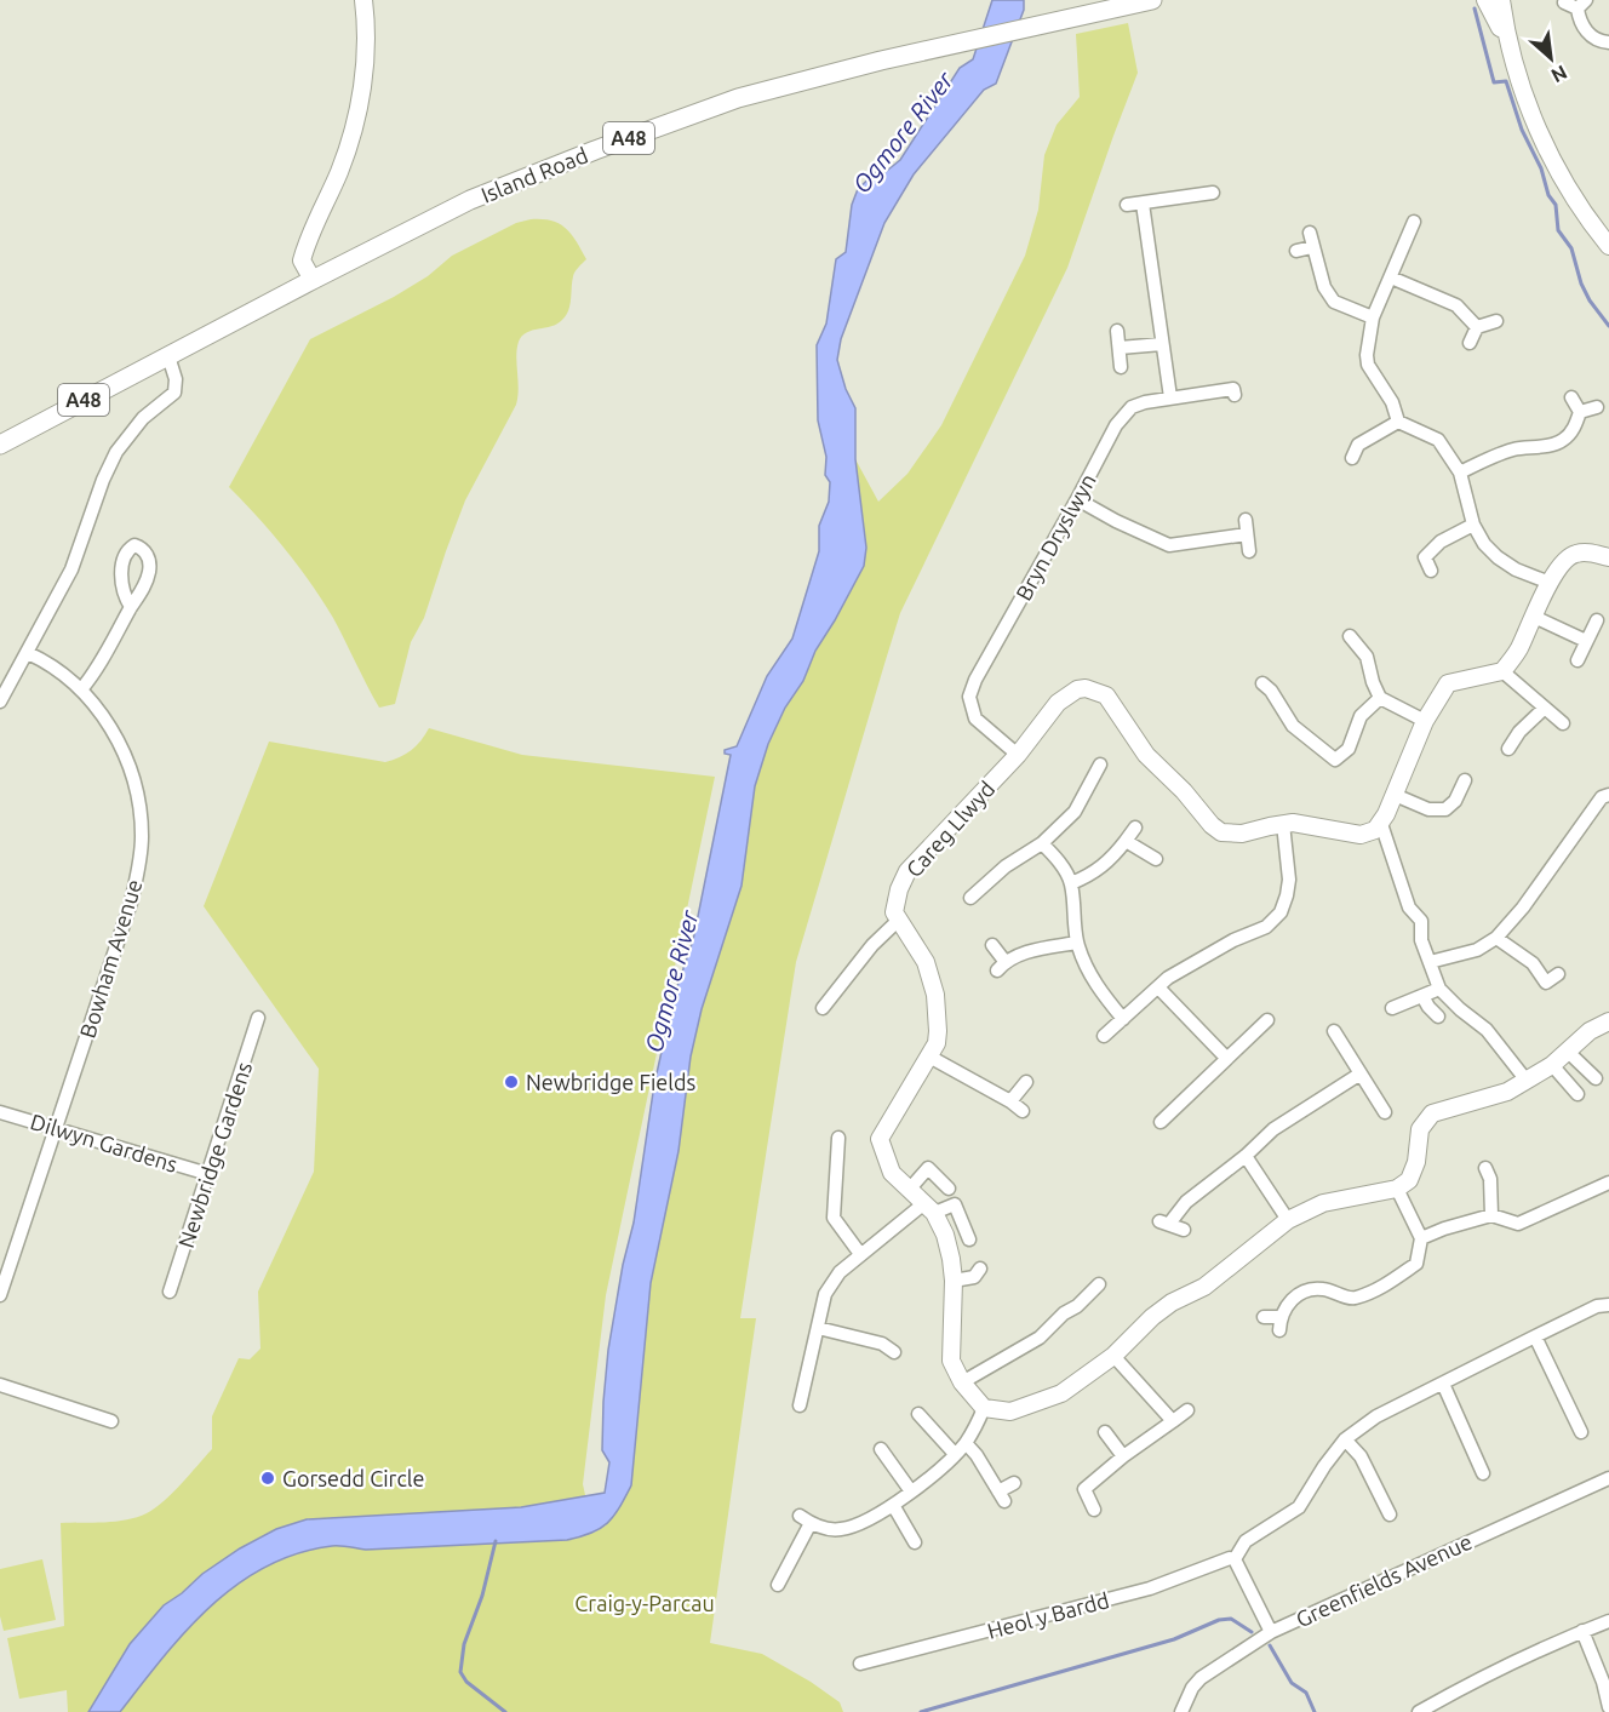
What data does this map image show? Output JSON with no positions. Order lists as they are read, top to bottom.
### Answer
{
  "streets": {
    "main road": ["A48", "Island Road"],
    "street": [
      "Bryn Dryslwyn",
      "Careg Llwyd",
      "Bowham Avenue",
      "Dilwyn Gardens",
      "Newbridge Gardens",
      "Greenfields Avenue",
      "Heol y Bardd"
    ]
  },
  "crossings": [
    ["Bryn Dryslwyn", "Careg Llwyd"],
    ["Bowham Avenue", "Dilwyn Gardens"],
    ["Dilwyn Gardens", "Newbridge Gardens"]
  ],
  "water": ["Ogmore River"],
  "parks": ["Craig-y-Parcau"],
  "places": ["Newbridge Fields", "Gorsedd Circle"],
  "north": "bottom right"
}
